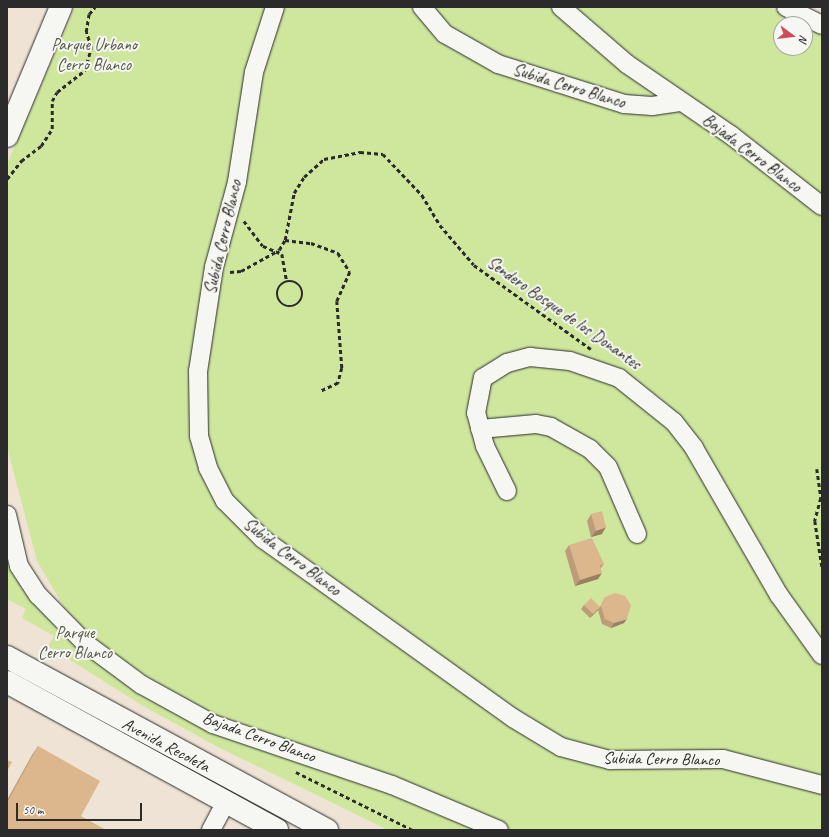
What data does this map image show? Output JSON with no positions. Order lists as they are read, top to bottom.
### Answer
{
  "streets": {
    "main road": ["Avenida Recoleta"],
    "street": ["Subida Cerro Blanco", "Bajada Cerro Blanco"],
    "path": ["Sendero Bosque de los Donantes"]
  },
  "crossings": [
    ["Subida Cerro Blanco", "Bajada Cerro Blanco"],
    ["Subida Cerro Blanco", "Sendero Bosque de los Donantes"]
  ],
  "parks": ["Parque Urbano Cerro Blanco", "Parque Cerro Blanco"],
  "scale_bar": "50 m",
  "north": "right"
}
